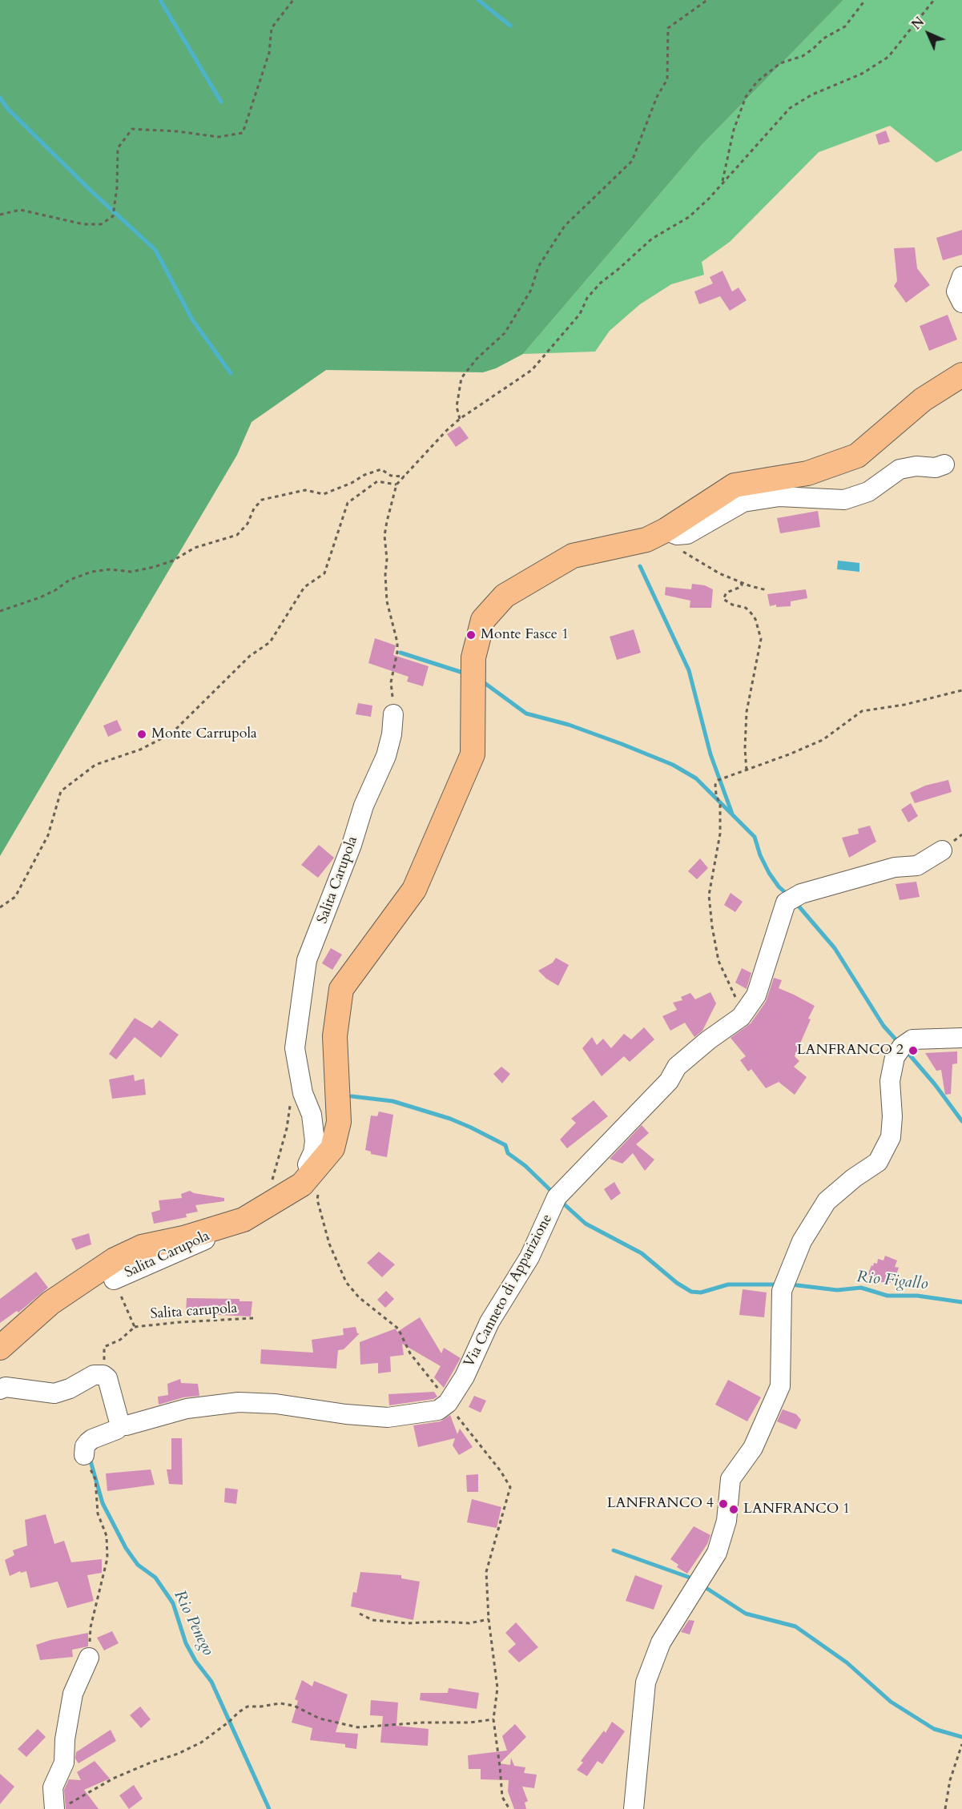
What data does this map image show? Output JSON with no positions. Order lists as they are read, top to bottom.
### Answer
{
  "streets": {
    "street": ["Salita Carupola", "Via Canneto di Apparizione"],
    "path": ["Salita carupola"]
  },
  "crossings": [
    ["Salita Carupola", "Salita carupola"]
  ],
  "water": ["Rio Figallo", "Rio Penego"],
  "places": [
    "Monte Fasce 1",
    "Monte Carrupola",
    "LANFRANCO 2",
    "LANFRANCO 4",
    "LANFRANCO 1"
  ],
  "north": "top left"
}
